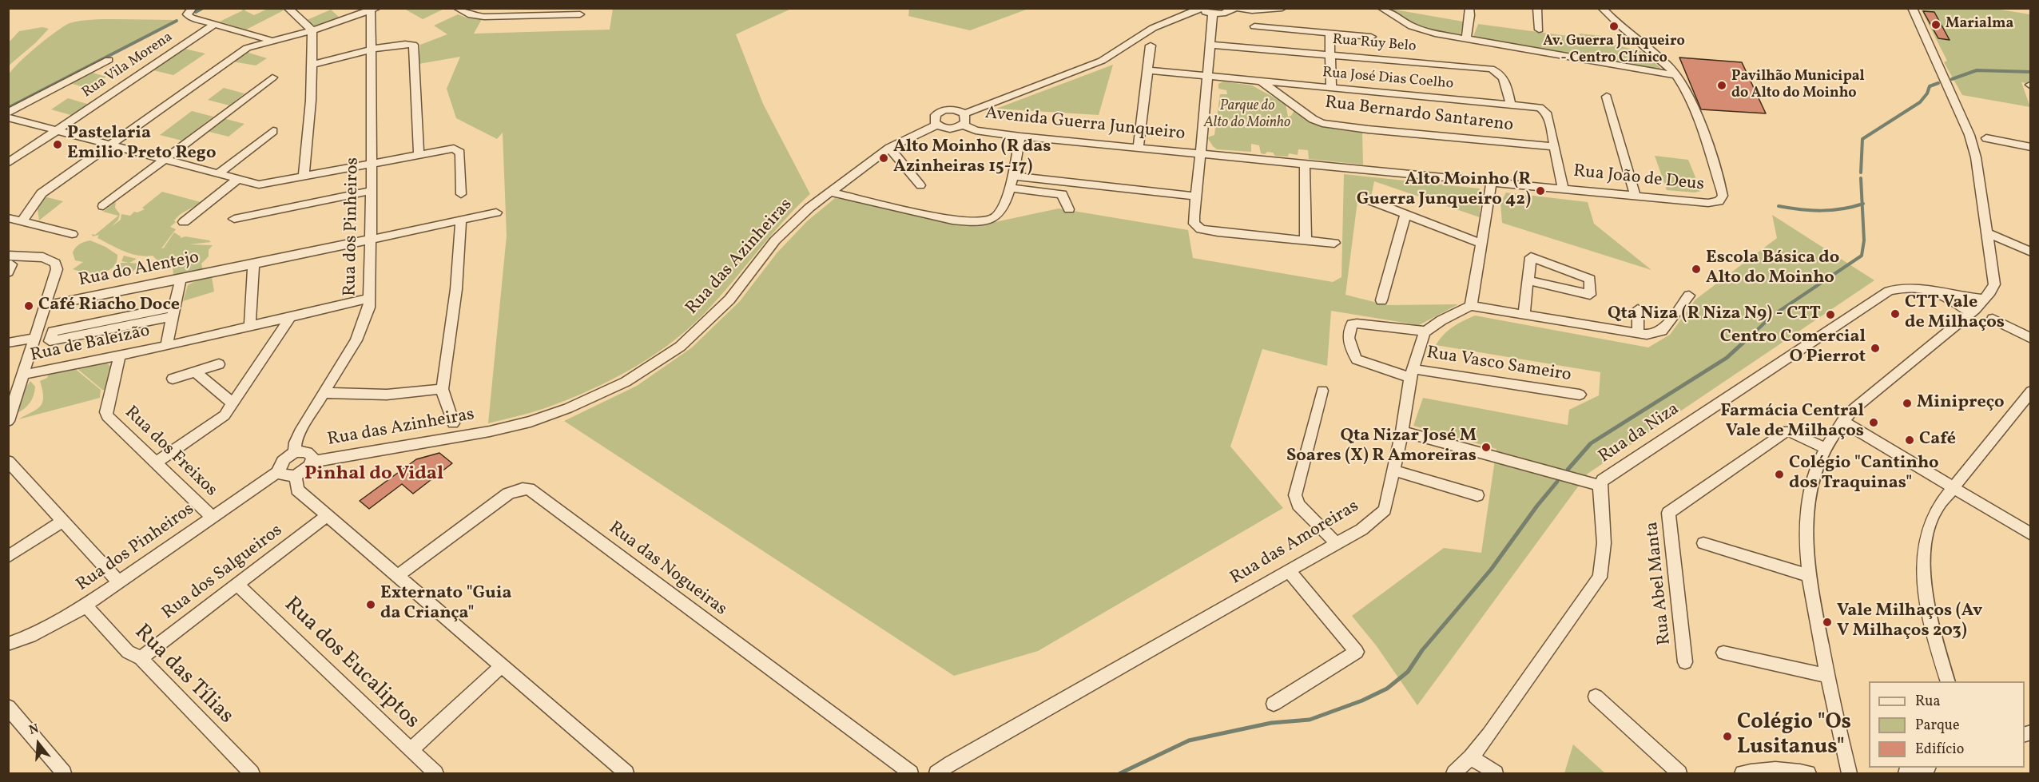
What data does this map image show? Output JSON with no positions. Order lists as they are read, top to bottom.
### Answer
{
  "streets": {
    "street": [
      "Rua Ruy Belo",
      "Rua Vila Morena",
      "Rua José Dias Coelho",
      "Rua Bernardo Santareno",
      "Avenida Guerra Junqueiro",
      "Rua João de Deus",
      "Rua dos Pinheiros",
      "Rua das Azinheiras",
      "Rua do Alentejo",
      "Rua de Baleizão",
      "Rua Vasco Sameiro",
      "Rua da Niza",
      "Rua dos Freixos",
      "Rua das Amoreiras",
      "Rua das Nogueiras",
      "Rua dos Salgueiros",
      "Rua Abel Manta",
      "Rua dos Eucaliptos",
      "Rua das Tílias"
    ]
  },
  "crossings": [
    ["Rua Ruy Belo", "Rua José Dias Coelho"],
    ["Rua José Dias Coelho", "Rua Bernardo Santareno"],
    ["Rua José Dias Coelho", "Rua João de Deus"],
    ["Avenida Guerra Junqueiro", "Rua João de Deus"],
    ["Avenida Guerra Junqueiro", "Rua das Azinheiras"],
    ["Rua dos Pinheiros", "Rua das Azinheiras"],
    ["Rua dos Pinheiros", "Rua do Alentejo"],
    ["Rua dos Pinheiros", "Rua de Baleizão"],
    ["Rua dos Pinheiros", "Rua dos Freixos"],
    ["Rua dos Pinheiros", "Rua das Tílias"],
    ["Rua de Baleizão", "Rua dos Freixos"],
    ["Rua Vasco Sameiro", "Rua das Amoreiras"],
    ["Rua dos Salgueiros", "Rua dos Eucaliptos"],
    ["Rua dos Salgueiros", "Rua das Tílias"]
  ],
  "districts": ["Pinhal do Vidal"],
  "parks": ["Parque do Alto do Moinho"],
  "places": [
    "Marialma",
    "Av. Guerra Junqueiro - Centro Clínico",
    "Pavilhão Municipal do Alto do Moinho",
    "Pastelaria Emilio Preto Rego",
    "Alto Moinho (R das Azinheiras 15-17)",
    "Alto Moinho (R Guerra Junqueiro 42)",
    "Escola Básica do Alto do Moinho",
    "Café Riacho Doce",
    "CTT Vale de Milhaços",
    "Qta Niza (R Niza N9) - CTT",
    "Centro Comercial O Pierrot",
    "Minipreço",
    "Farmácia Central Vale de Milhaços",
    "Café",
    "Qta Nizar José M Soares (X) R Amoreiras",
    "Colégio \"Cantinho dos Traquinas\"",
    "Externato \"Guia da Criança\"",
    "Vale Milhaços (Av V Milhaços 203)",
    "Colégio \"Os Lusitanus\""
  ],
  "legend": ["Rua", "Parque", "Edifício"],
  "north": "top"
}
